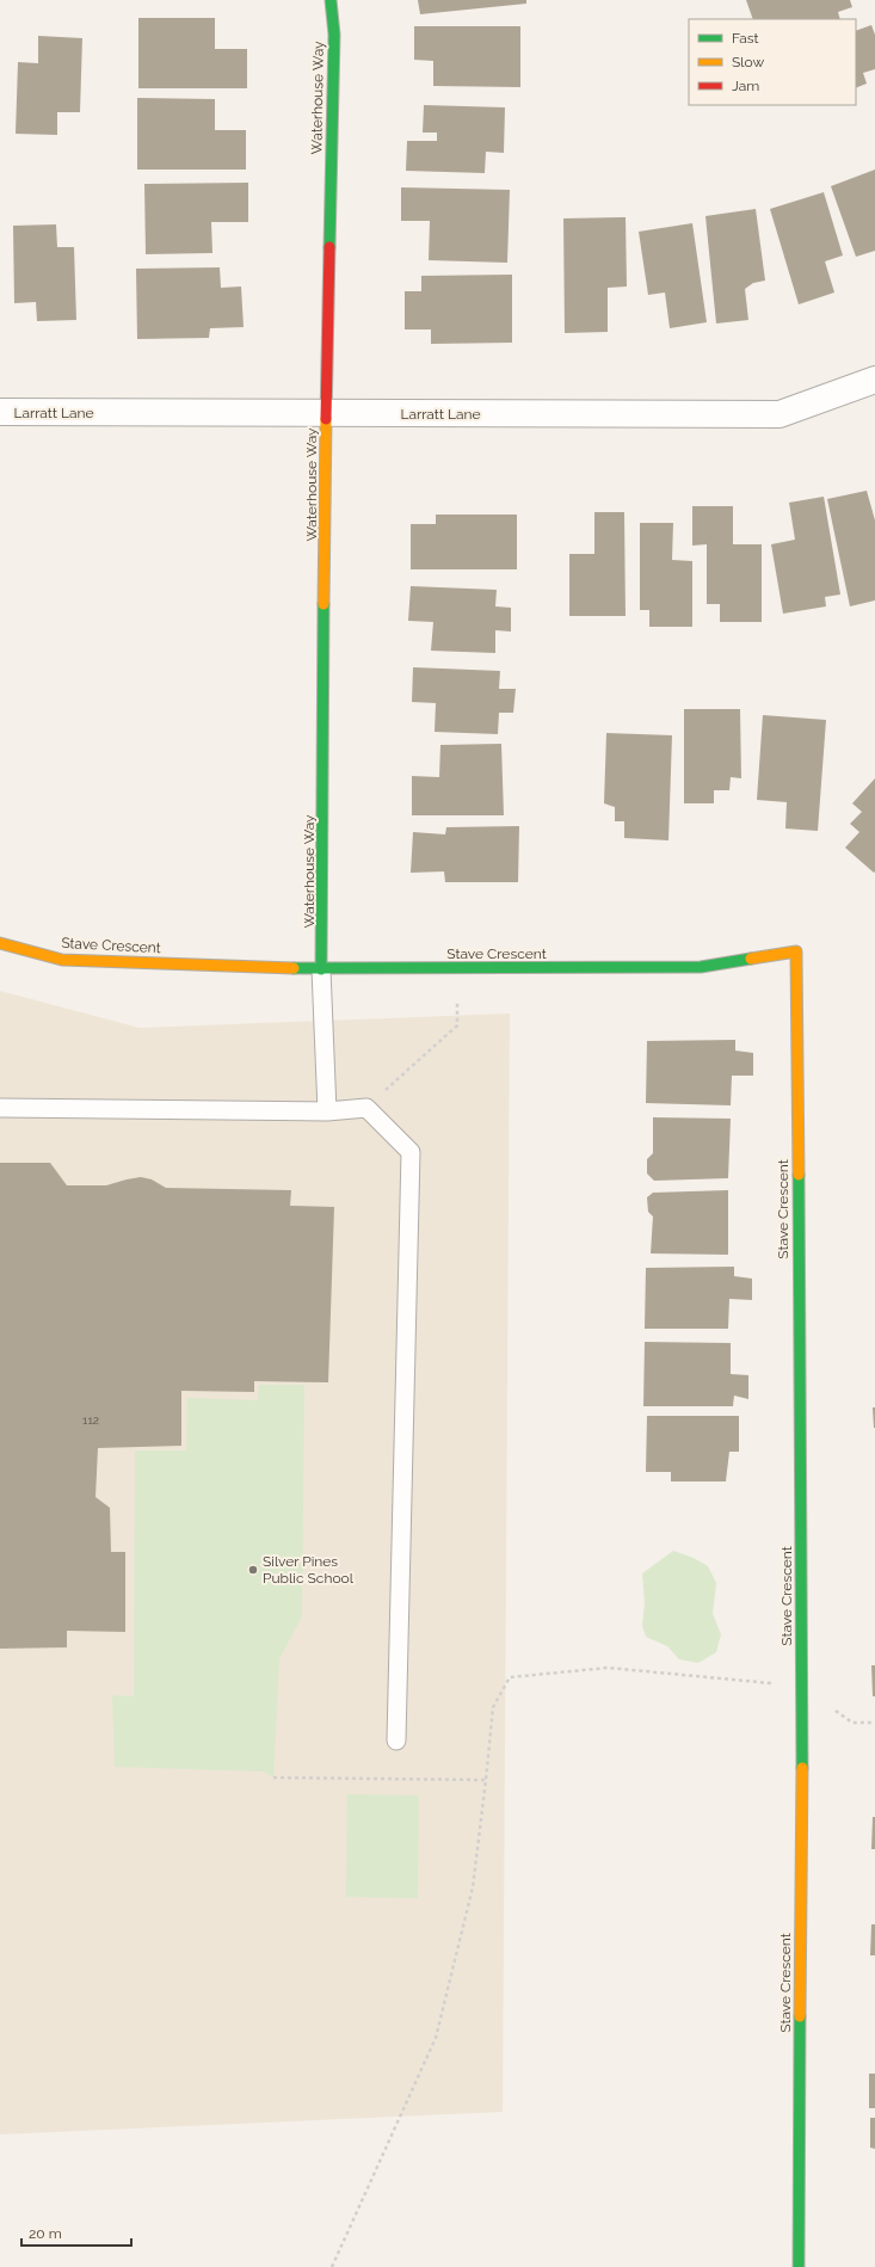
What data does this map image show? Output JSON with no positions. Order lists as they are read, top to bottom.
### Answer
{
  "streets": {
    "street": ["Waterhouse Way", "Larratt Lane", "Stave Crescent"]
  },
  "crossings": [
    ["Waterhouse Way", "Larratt Lane"],
    ["Waterhouse Way", "Stave Crescent"]
  ],
  "places": ["Silver Pines Public School"],
  "house_numbers": ["112"],
  "legend": ["Fast", "Slow", "Jam"],
  "scale_bar": "20 m"
}
